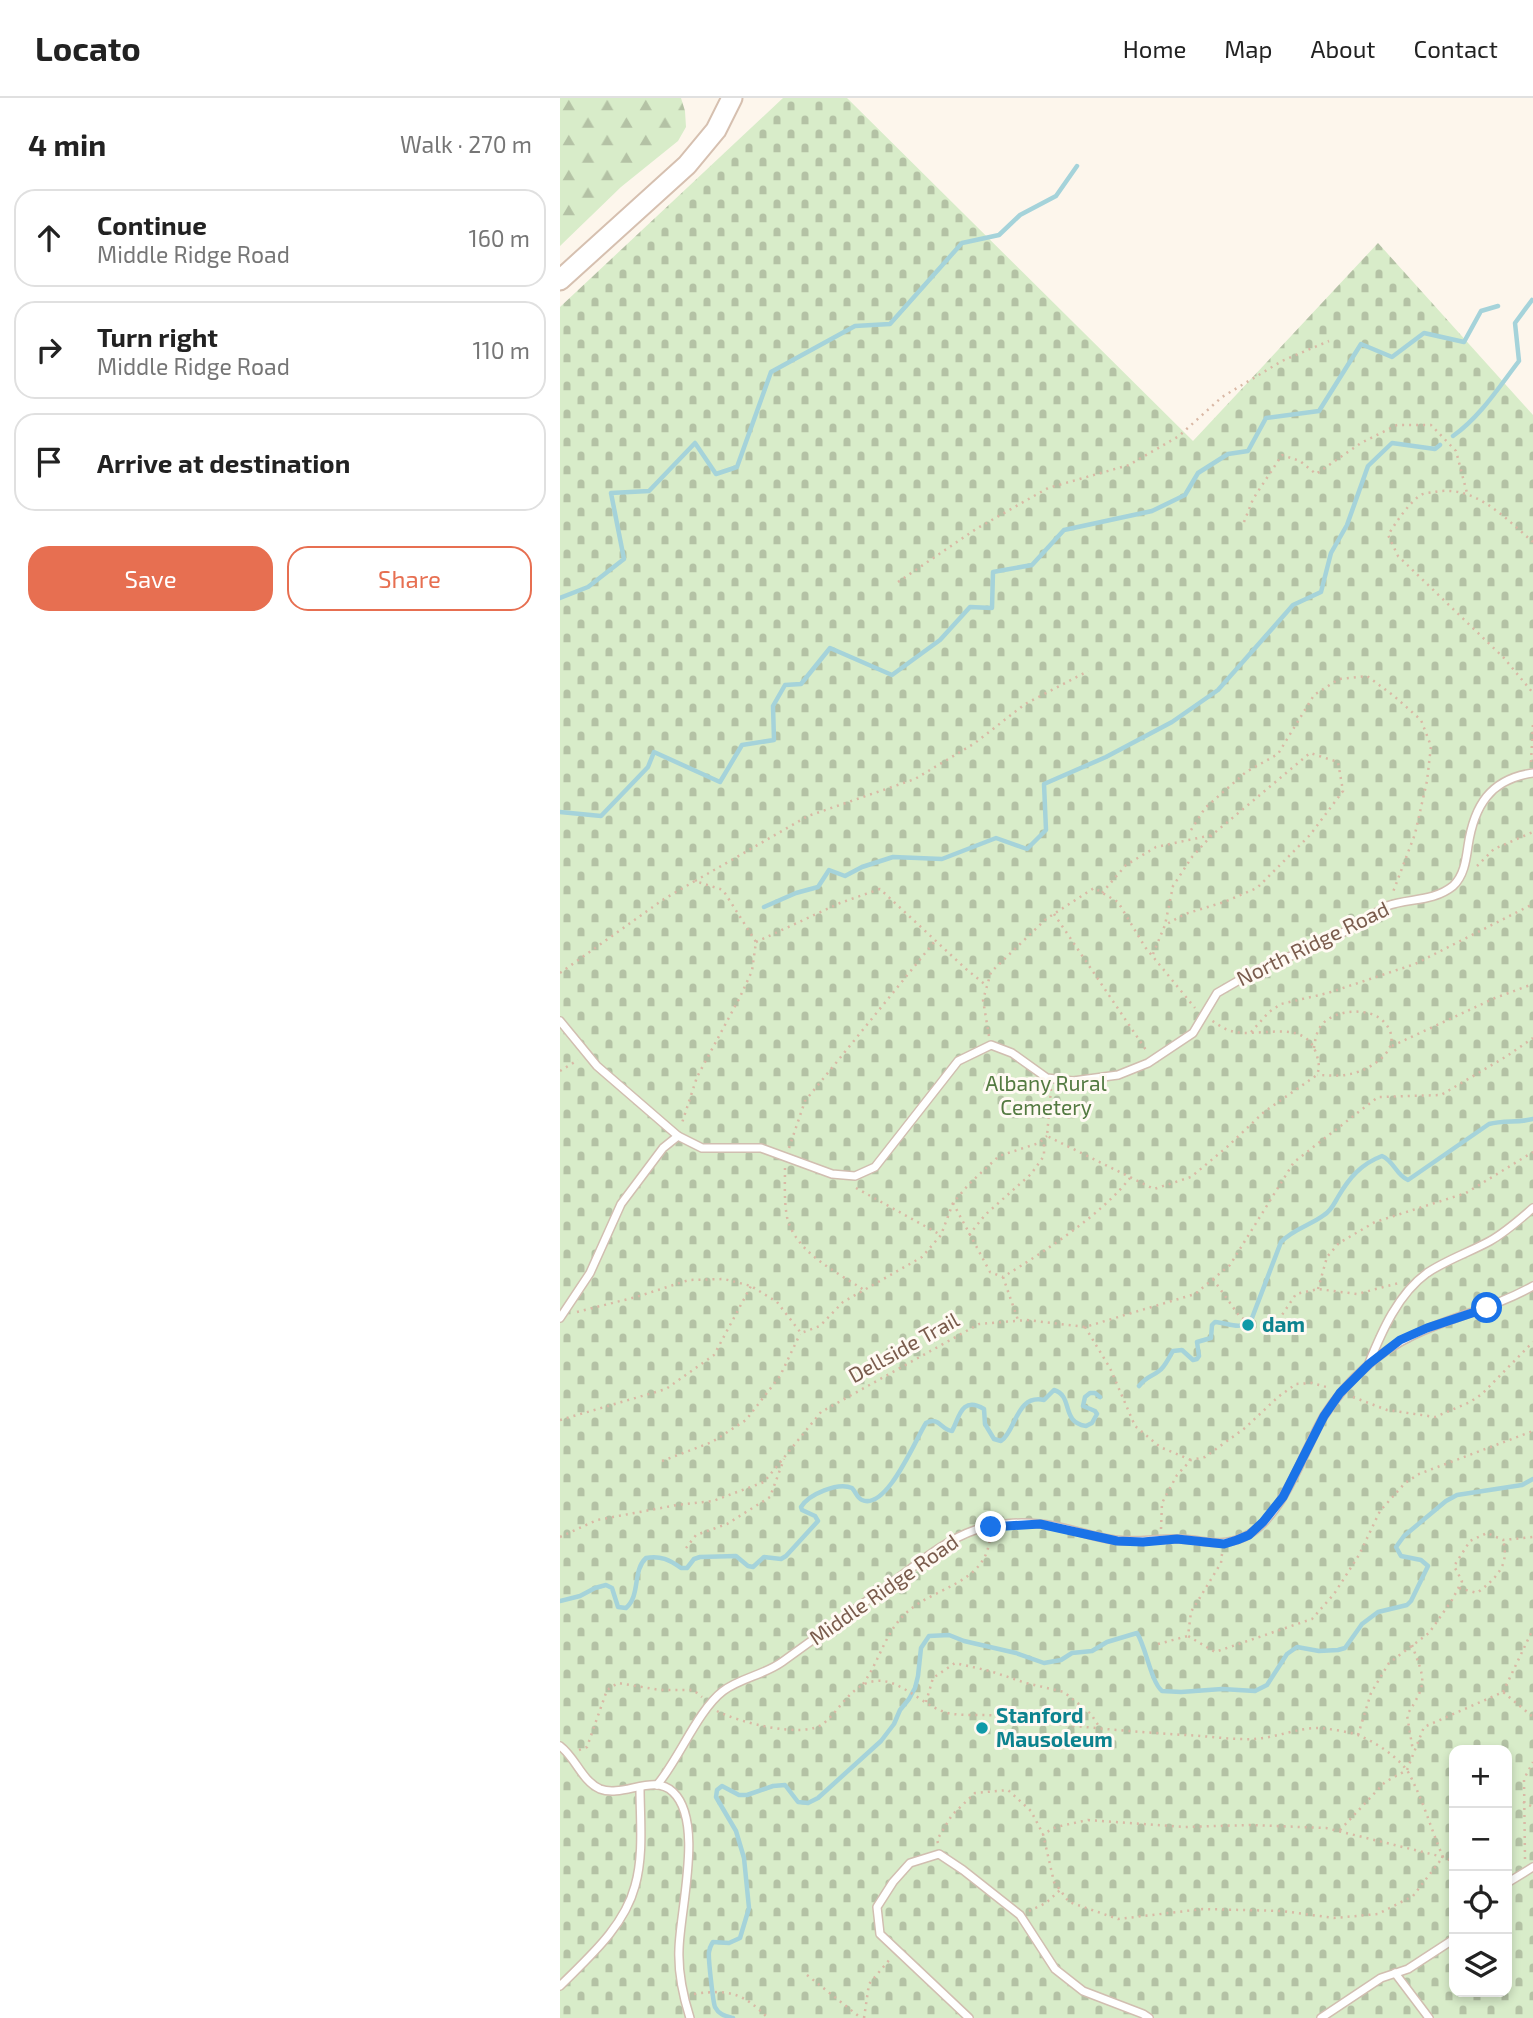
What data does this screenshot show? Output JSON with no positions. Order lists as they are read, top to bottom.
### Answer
{
  "streets": {
    "lane": ["North Ridge Road", "Middle Ridge Road"],
    "path": ["Dellside Trail"]
  },
  "parks": ["Albany Rural Cemetery"],
  "places": ["dam", "Stanford Mausoleum"],
  "page": {
    "header": "Locato",
    "nav": [
      "Home",
      "Map",
      "About",
      "Contact"
    ],
    "heading": ["4 min", "Walk · 270 m"],
    "list": [
      ["Continue", "Middle Ridge Road", "160 m"],
      ["Turn right", "Middle Ridge Road", "110 m"],
      "Arrive at destination"
    ],
    "buttons": ["Save", "Share"],
    "map_buttons": ["+", "−"]
  }
}
